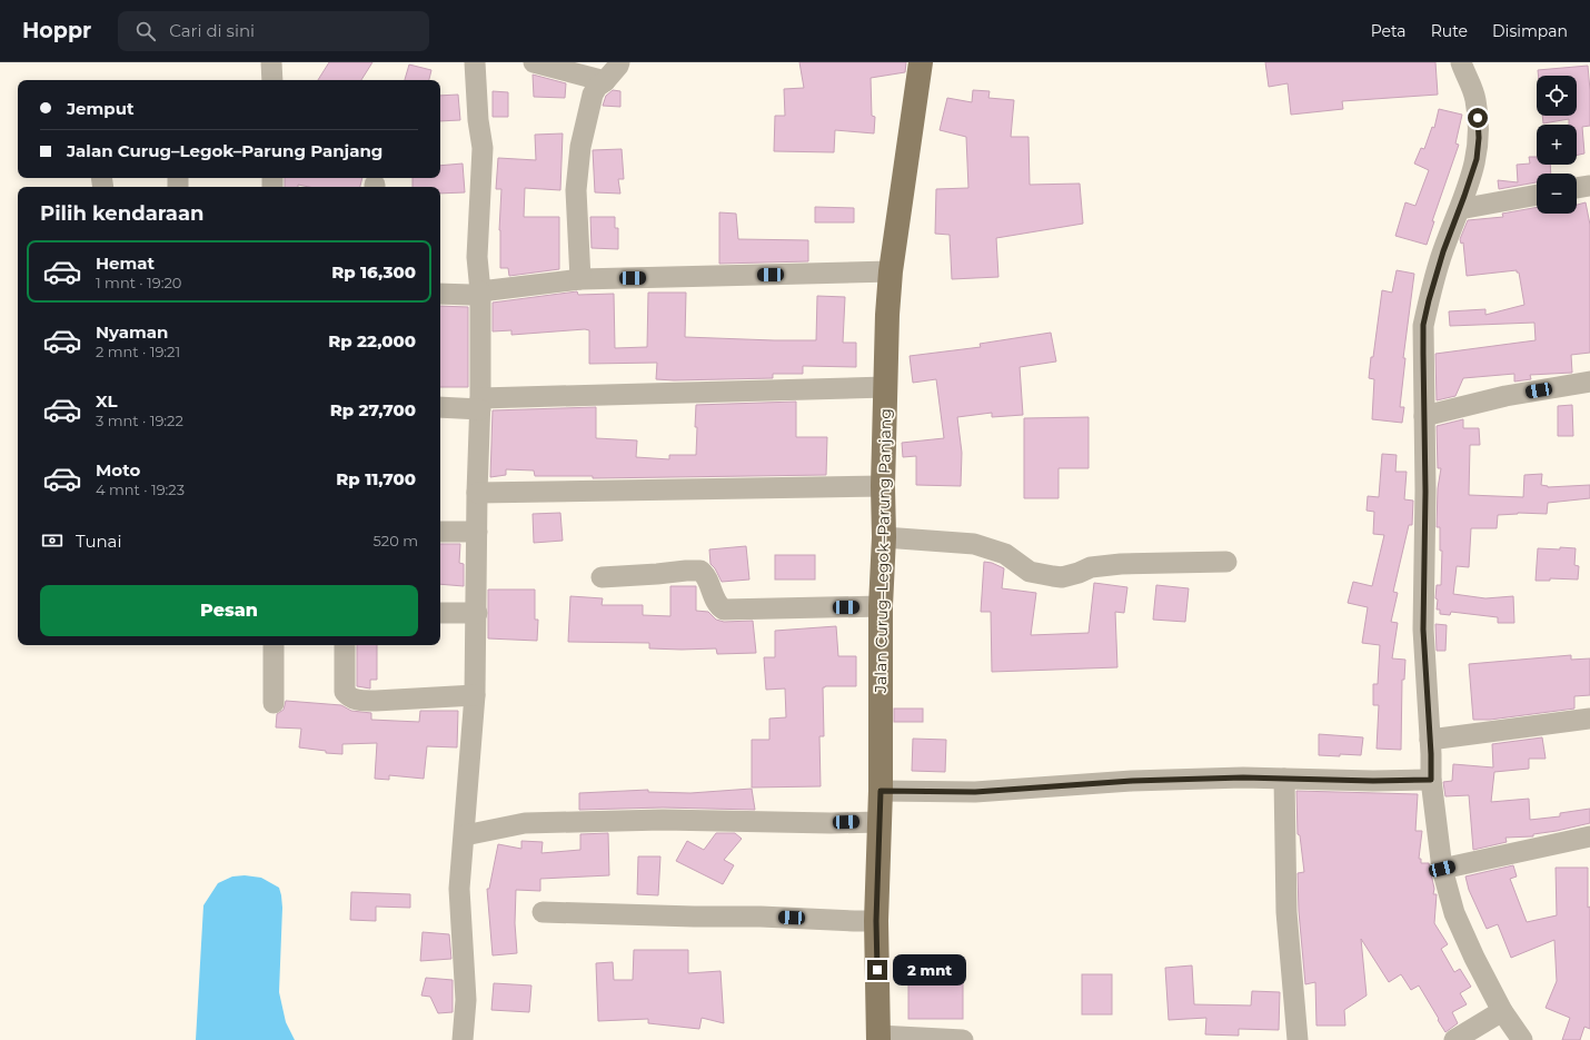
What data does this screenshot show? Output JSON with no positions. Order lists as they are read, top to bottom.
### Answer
{
  "streets": {
    "main road": ["Jalan Curug–Legok–Parung Panjang"]
  },
  "page": {
    "header": "Hoppr",
    "search": "Cari di sini",
    "nav": ["Peta", "Rute", "Disimpan"],
    "map_buttons": ["+", "−"],
    "banner": ["Jemput", "Jalan Curug–Legok–Parung Panjang"],
    "heading": "Pilih kendaraan",
    "list": [
      {
        "name": "Hemat",
        "note": "1 mnt · 19:20",
        "value": "Rp 16,300"
      },
      {
        "name": "Nyaman",
        "note": "2 mnt · 19:21",
        "value": "Rp 22,000"
      },
      {
        "name": "XL",
        "note": "3 mnt · 19:22",
        "value": "Rp 27,700"
      },
      {
        "name": "Moto",
        "note": "4 mnt · 19:23",
        "value": "Rp 11,700"
      }
    ],
    "pay": ["Tunai", "520 m"],
    "buttons": "Pesan",
    "bubble": "2 mnt"
  }
}
